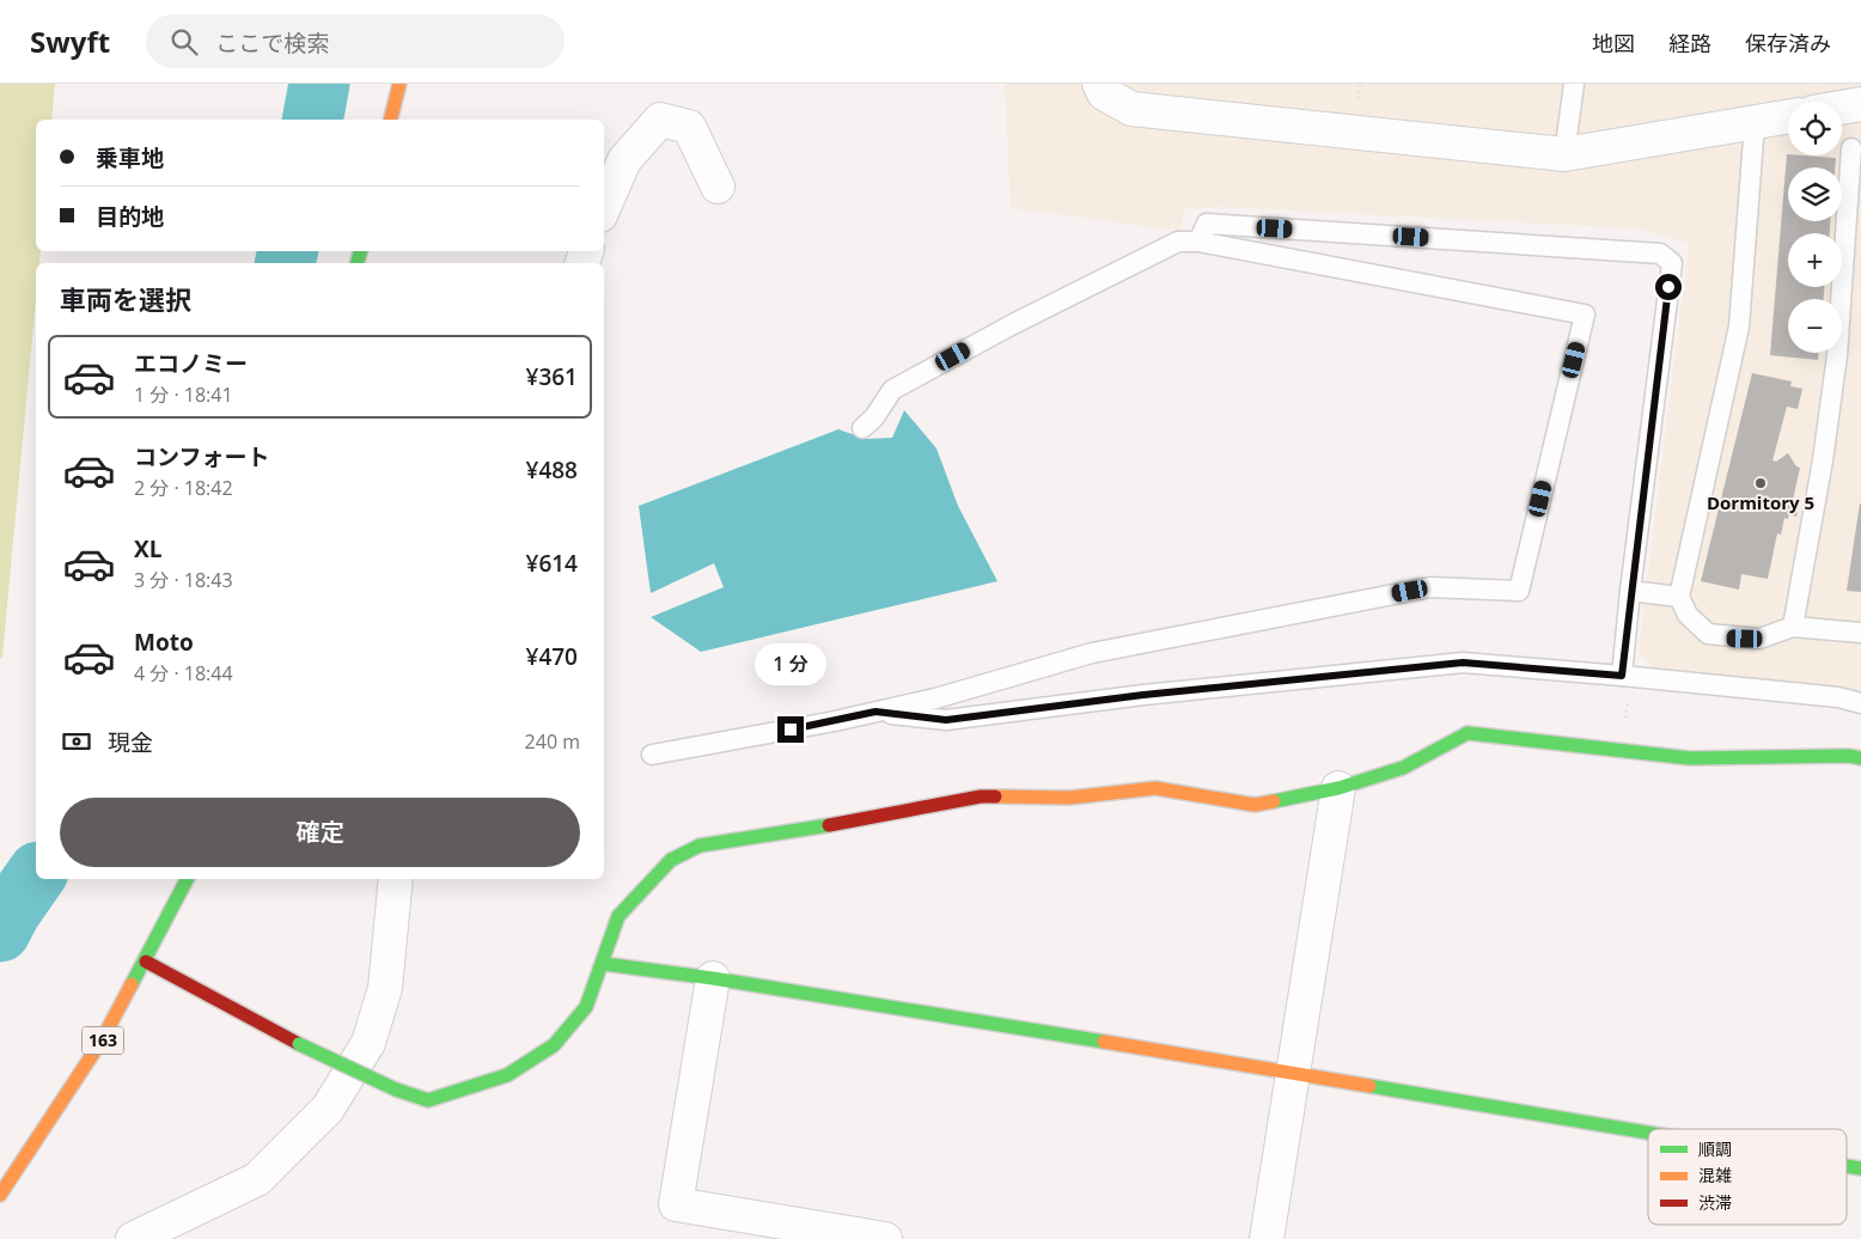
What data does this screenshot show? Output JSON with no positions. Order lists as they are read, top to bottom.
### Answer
{
  "streets": {
    "main road": ["163"]
  },
  "places": ["Dormitory 5"],
  "legend": ["順調", "混雑", "渋滞"],
  "page": {
    "header": "Swyft",
    "search": "ここで検索",
    "nav": ["地図", "経路", "保存済み"],
    "map_buttons": ["+", "−"],
    "banner": ["乗車地", "目的地"],
    "heading": "車両を選択",
    "list": [
      {
        "name": "エコノミー",
        "note": "1 分 · 18:41",
        "value": "¥361"
      },
      {
        "name": "コンフォート",
        "note": "2 分 · 18:42",
        "value": "¥488"
      },
      {
        "name": "XL",
        "note": "3 分 · 18:43",
        "value": "¥614"
      },
      {
        "name": "Moto",
        "note": "4 分 · 18:44",
        "value": "¥470"
      }
    ],
    "bubble": "1 分",
    "pay": ["現金", "240 m"],
    "buttons": "確定"
  }
}
